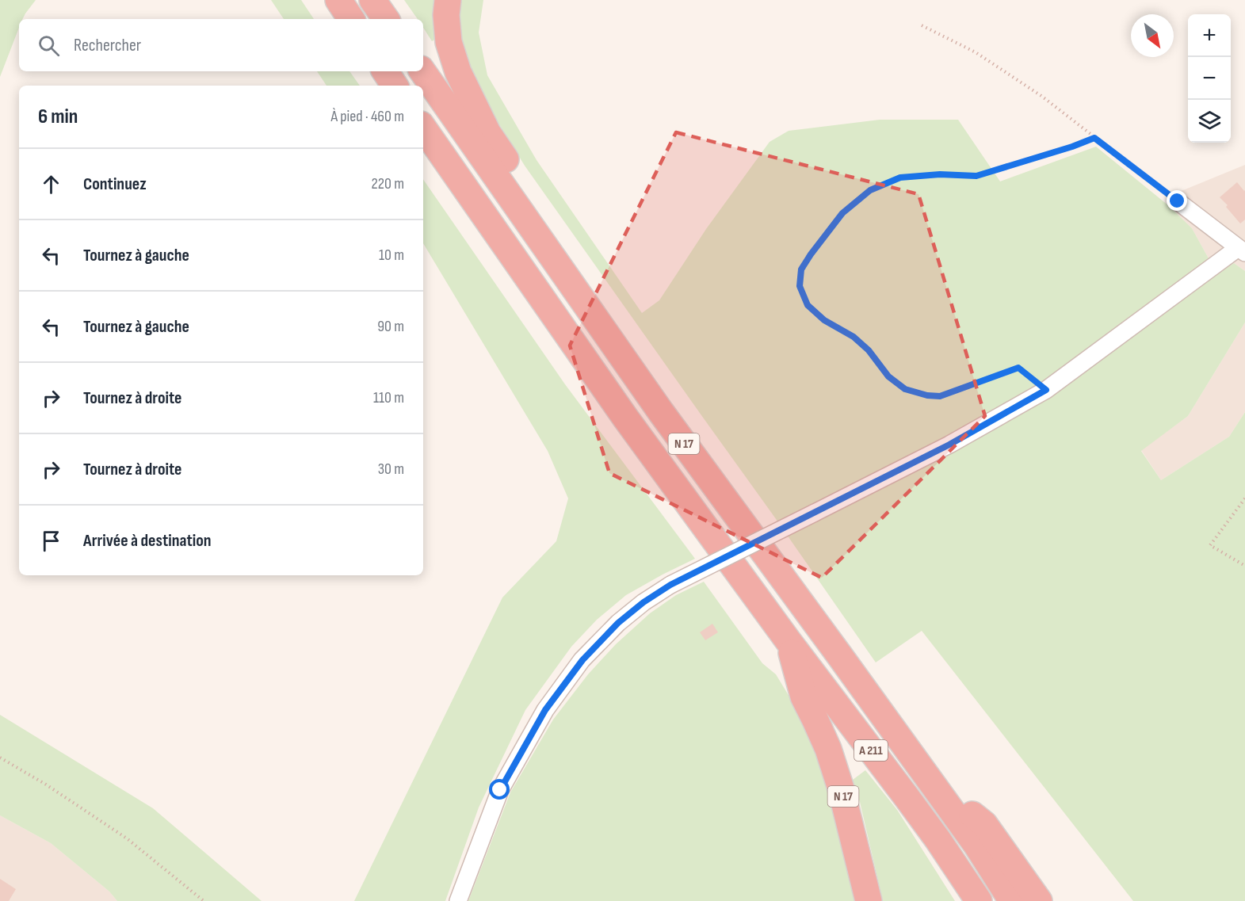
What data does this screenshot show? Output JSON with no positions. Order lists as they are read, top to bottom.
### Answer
{
  "streets": {
    "highway": ["N 17", "A 211"]
  },
  "crossings": [
    ["N 17", "A 211"]
  ],
  "north": "bottom right",
  "page": {
    "map_buttons": ["+", "−"],
    "search": "Rechercher",
    "heading": ["6 min", "À pied · 460 m"],
    "list": [
      ["Continuez", "220 m"],
      ["Tournez à gauche", "10 m"],
      ["Tournez à gauche", "90 m"],
      ["Tournez à droite", "110 m"],
      ["Tournez à droite", "30 m"],
      "Arrivée à destination"
    ]
  }
}
